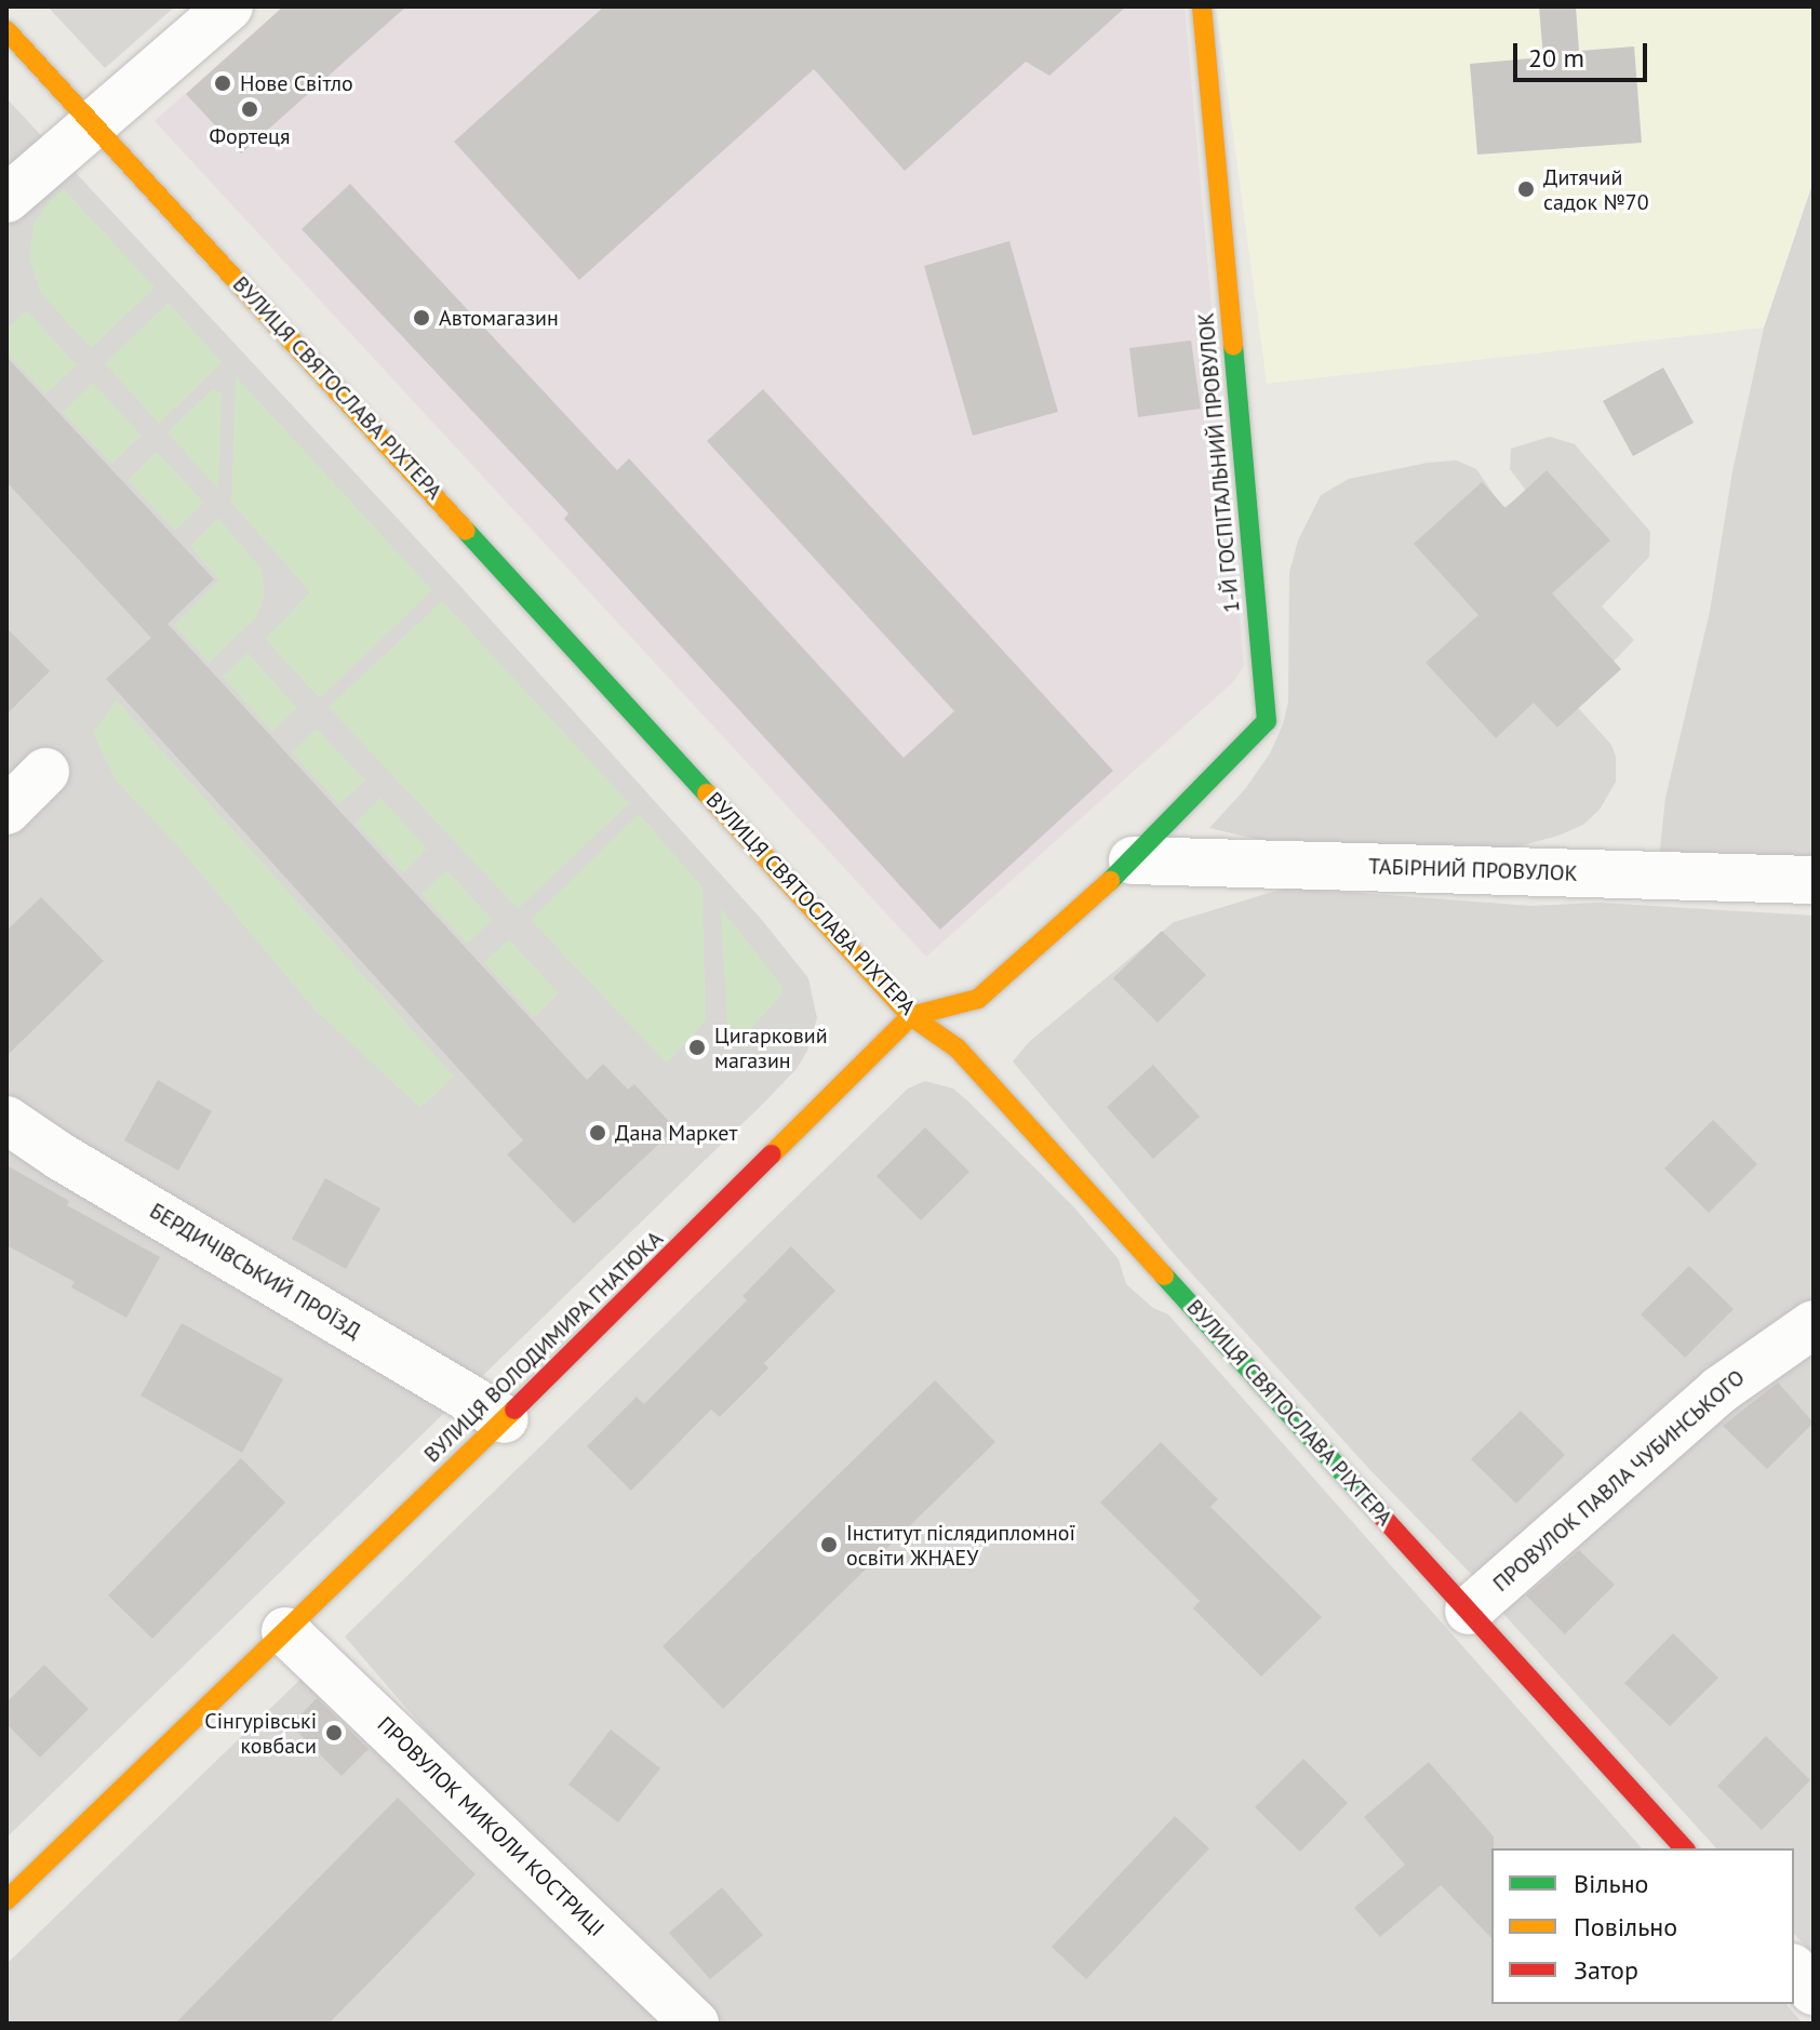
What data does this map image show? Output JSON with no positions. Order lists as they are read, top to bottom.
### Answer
{
  "streets": {
    "main road": ["ВУЛИЦЯ СВЯТОСЛАВА РІХТЕРА", "1-Й ГОСПІТАЛЬНИЙ ПРОВУЛОК", "ВУЛИЦЯ ВОЛОДИМИРА ГНАТЮКА"],
    "street": [
      "ТАБІРНИЙ ПРОВУЛОК",
      "БЕРДИЧІВСЬКИЙ ПРОЇЗД",
      "ПРОВУЛОК ПАВЛА ЧУБИНСЬКОГО",
      "ПРОВУЛОК МИКОЛИ КОСТРИЦІ"
    ]
  },
  "crossings": [
    ["ВУЛИЦЯ СВЯТОСЛАВА РІХТЕРА", "ВУЛИЦЯ ВОЛОДИМИРА ГНАТЮКА"],
    ["ВУЛИЦЯ СВЯТОСЛАВА РІХТЕРА", "ПРОВУЛОК ПАВЛА ЧУБИНСЬКОГО"],
    ["1-Й ГОСПІТАЛЬНИЙ ПРОВУЛОК", "ТАБІРНИЙ ПРОВУЛОК"],
    ["БЕРДИЧІВСЬКИЙ ПРОЇЗД", "ВУЛИЦЯ ВОЛОДИМИРА ГНАТЮКА"],
    ["ВУЛИЦЯ ВОЛОДИМИРА ГНАТЮКА", "ПРОВУЛОК МИКОЛИ КОСТРИЦІ"]
  ],
  "places": [
    "Нове Світло",
    "Фортеця",
    "Дитячий садок №70",
    "Автомагазин",
    "Цигарковий магазин",
    "Дана Маркет",
    "Інститут післядипломної освіти ЖНАЕУ",
    "Сінгурівські ковбаси"
  ],
  "legend": ["Вільно", "Повільно", "Затор"],
  "scale_bar": "20 m"
}
